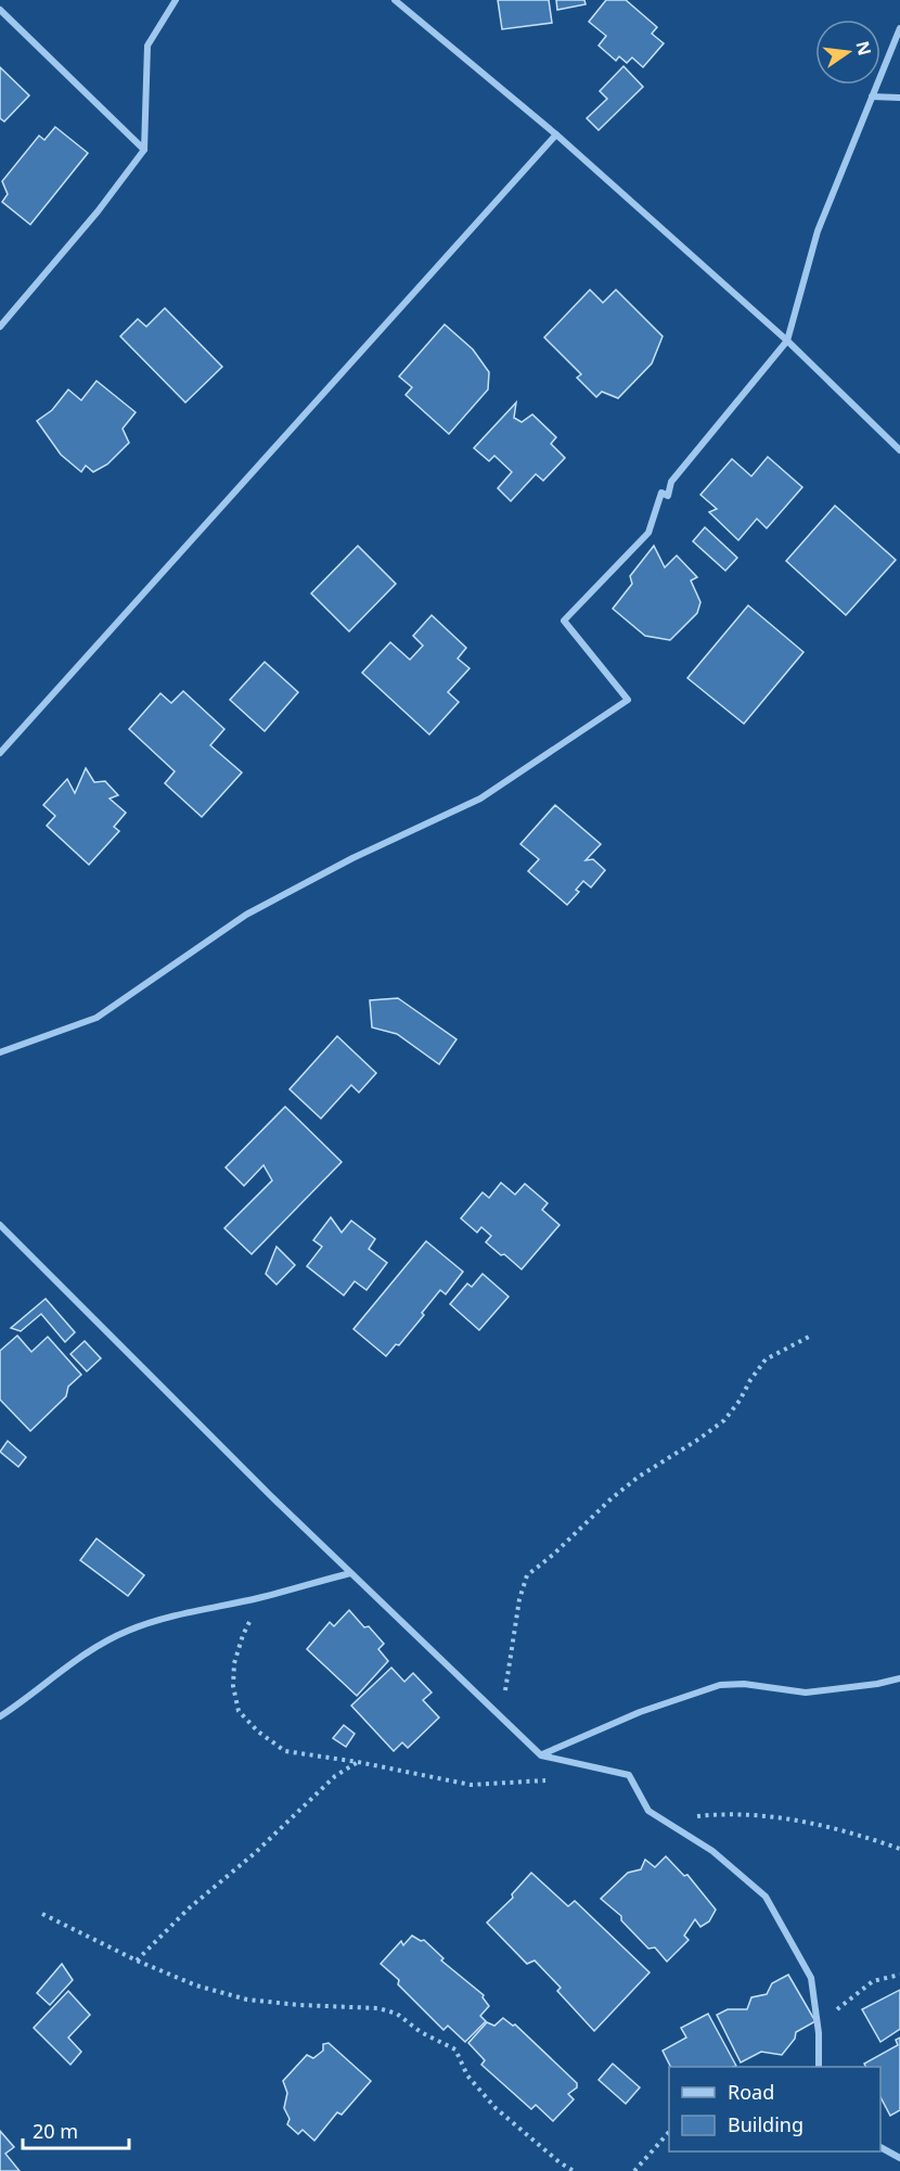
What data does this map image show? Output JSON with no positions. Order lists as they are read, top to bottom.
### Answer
{
  "legend": ["Road", "Building"],
  "scale_bar": "20 m",
  "north": "right"
}
